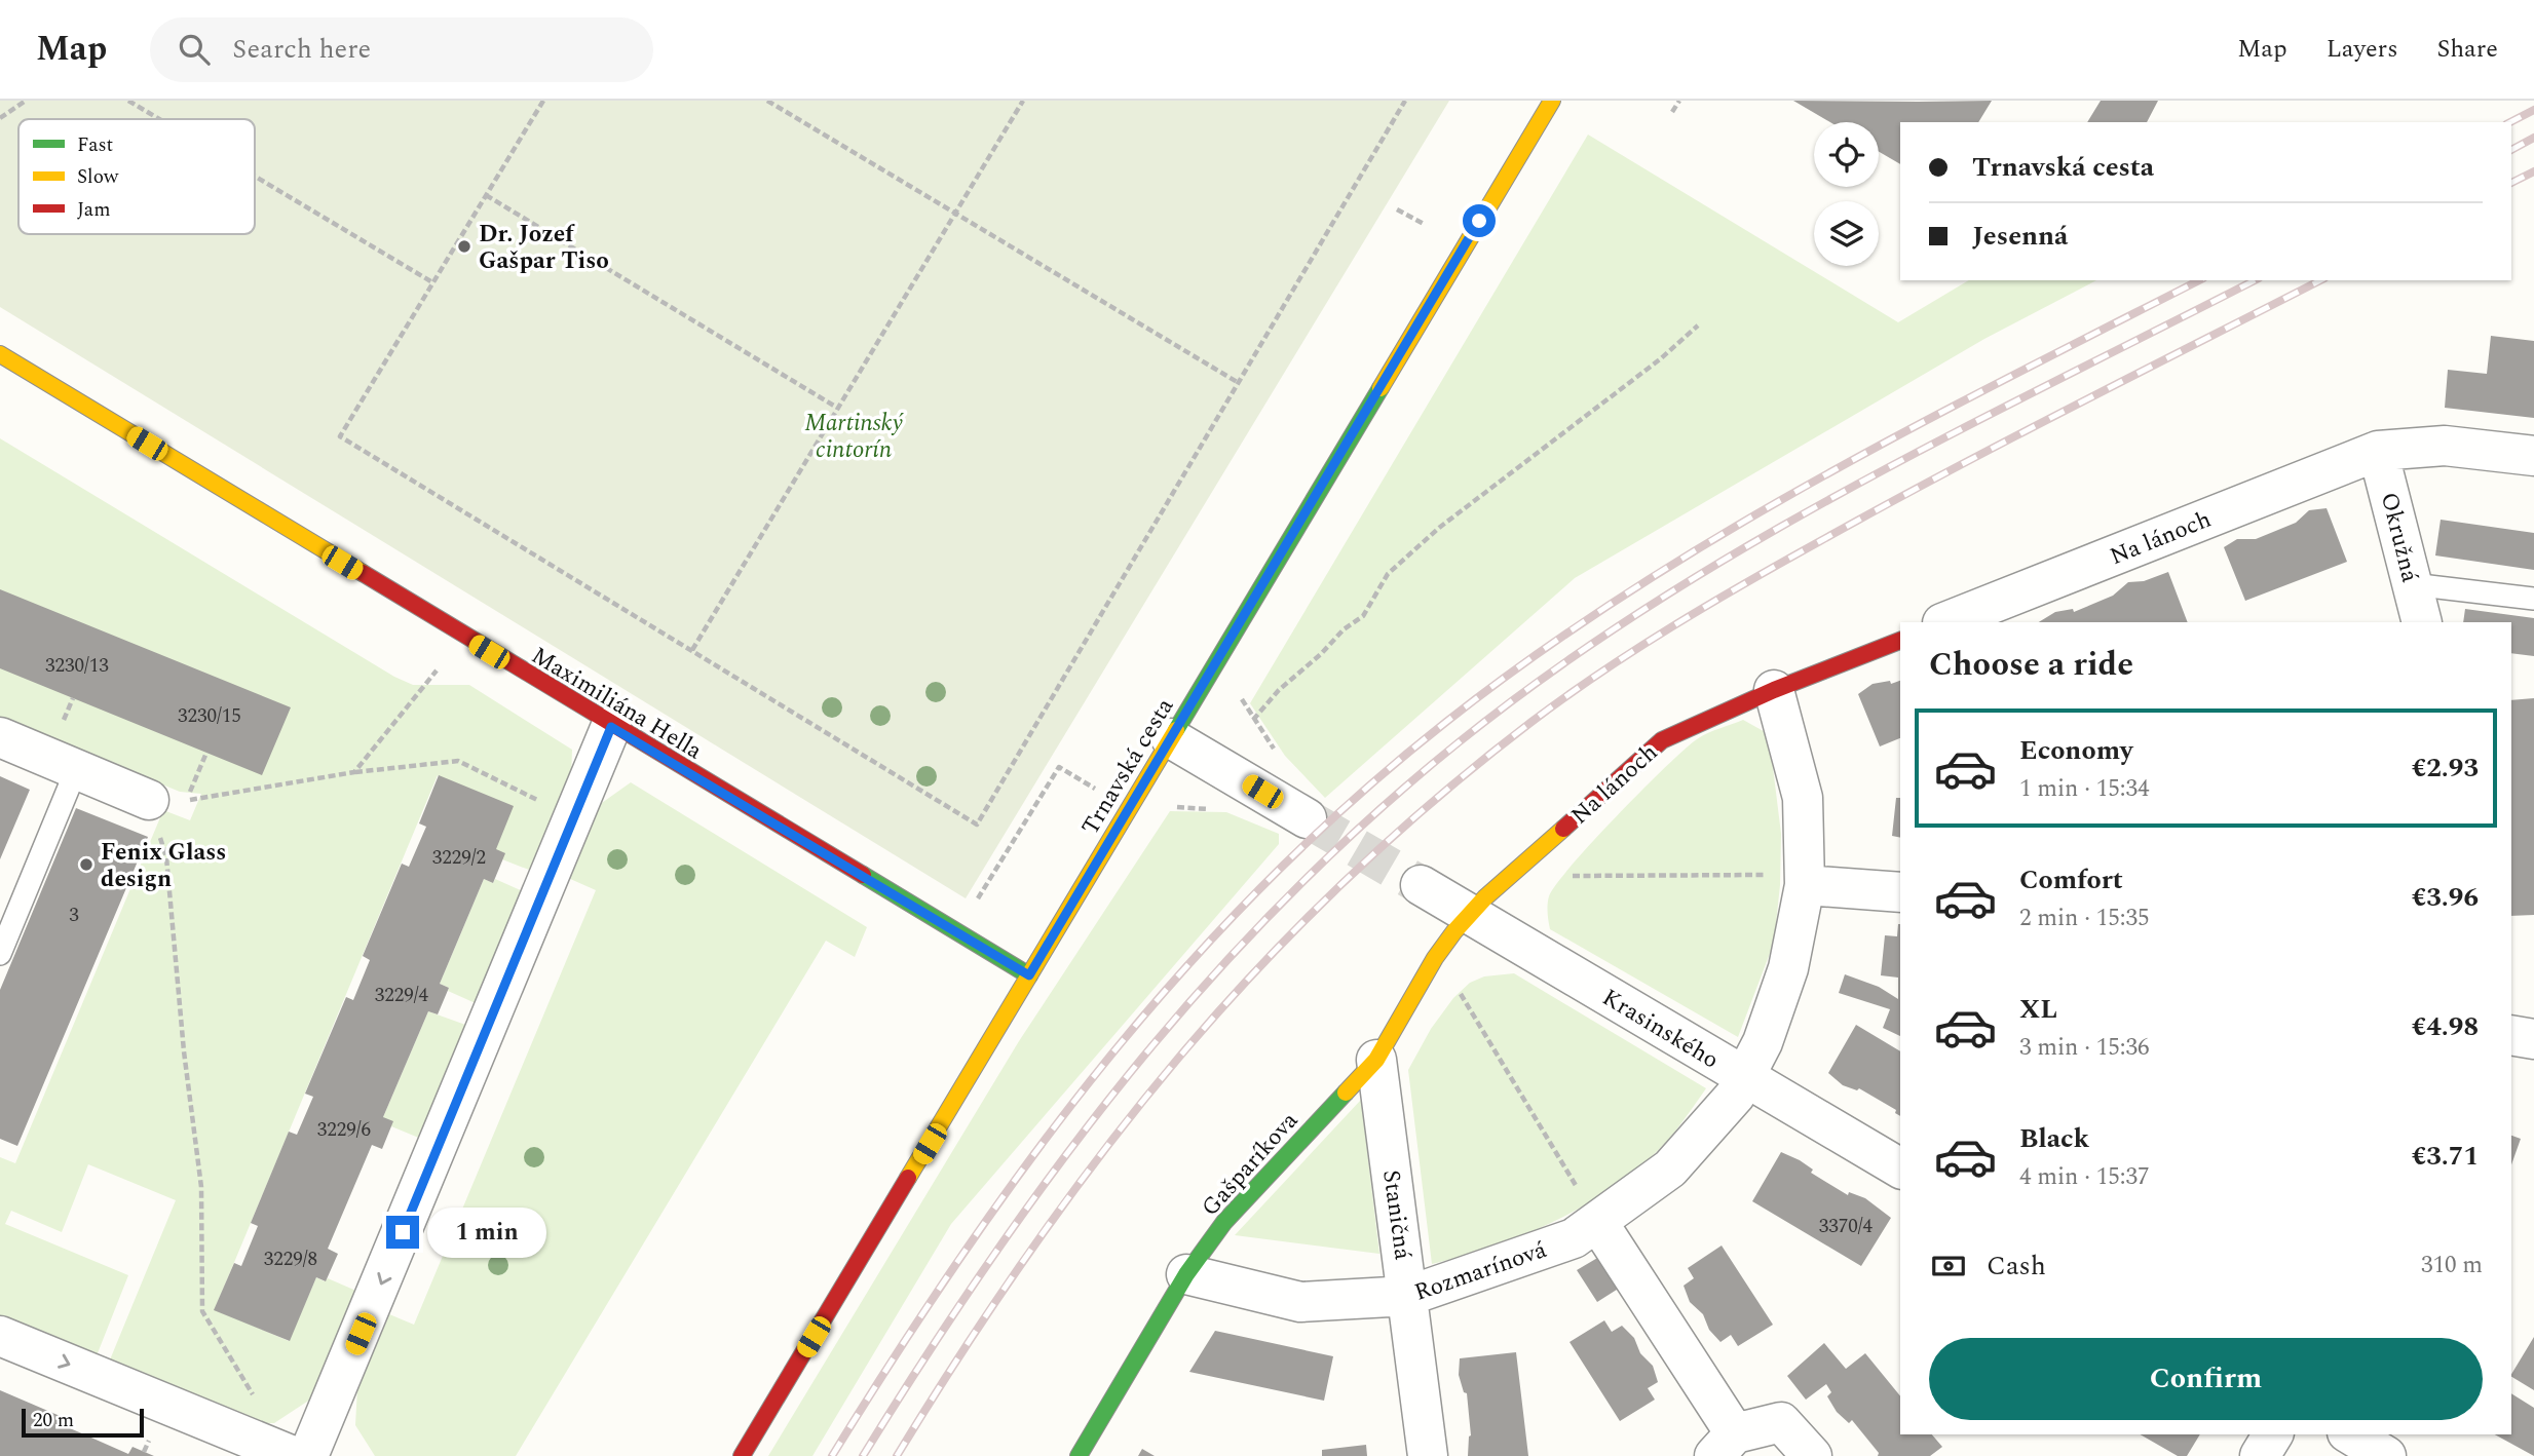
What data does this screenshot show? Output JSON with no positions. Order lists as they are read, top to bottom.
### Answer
{
  "streets": {
    "street": [
      "Na lánoch",
      "Okružná",
      "Maximiliána Hella",
      "Trnavská cesta",
      "Krasinského",
      "Gašparíkova",
      "Staničná",
      "Rozmarínová"
    ]
  },
  "crossings": [
    ["Na lánoch", "Okružná"],
    ["Na lánoch", "Krasinského"],
    ["Na lánoch", "Gašparíkova"],
    ["Na lánoch", "Rozmarínová"],
    ["Maximiliána Hella", "Trnavská cesta"],
    ["Krasinského", "Gašparíkova"],
    ["Krasinského", "Rozmarínová"],
    ["Gašparíkova", "Staničná"],
    ["Gašparíkova", "Rozmarínová"],
    ["Staničná", "Rozmarínová"]
  ],
  "parks": ["Martinský cintorín"],
  "places": ["Dr. Jozef Gašpar Tiso", "Fenix Glass design"],
  "house_numbers": [
    "3230/13",
    "3230/15",
    "3229/2",
    "3",
    "3229/4",
    "3229/6",
    "3370/4",
    "3229/8"
  ],
  "legend": ["Fast", "Slow", "Jam"],
  "scale_bar": "20 m",
  "page": {
    "header": "Map",
    "search": "Search here",
    "nav": ["Map", "Layers", "Share"],
    "banner": ["Trnavská cesta", "Jesenná"],
    "heading": "Choose a ride",
    "list": [
      {
        "name": "Economy",
        "note": "1 min · 15:34",
        "value": "€2.93"
      },
      {
        "name": "Comfort",
        "note": "2 min · 15:35",
        "value": "€3.96"
      },
      {
        "name": "XL",
        "note": "3 min · 15:36",
        "value": "€4.98"
      },
      {
        "name": "Black",
        "note": "4 min · 15:37",
        "value": "€3.71"
      }
    ],
    "bubble": "1 min",
    "pay": ["Cash", "310 m"],
    "buttons": "Confirm",
    "scale": "20 m"
  }
}
